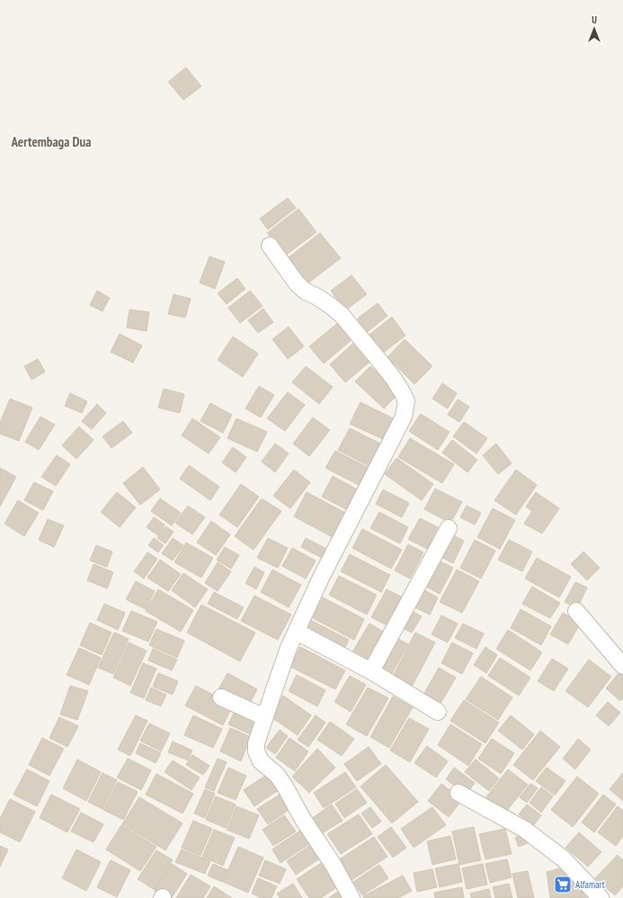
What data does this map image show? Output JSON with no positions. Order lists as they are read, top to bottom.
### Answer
{
  "districts": ["Aertembaga Dua"],
  "places": {
    "supermarket": ["Alfamart"]
  },
  "north": "top"
}
